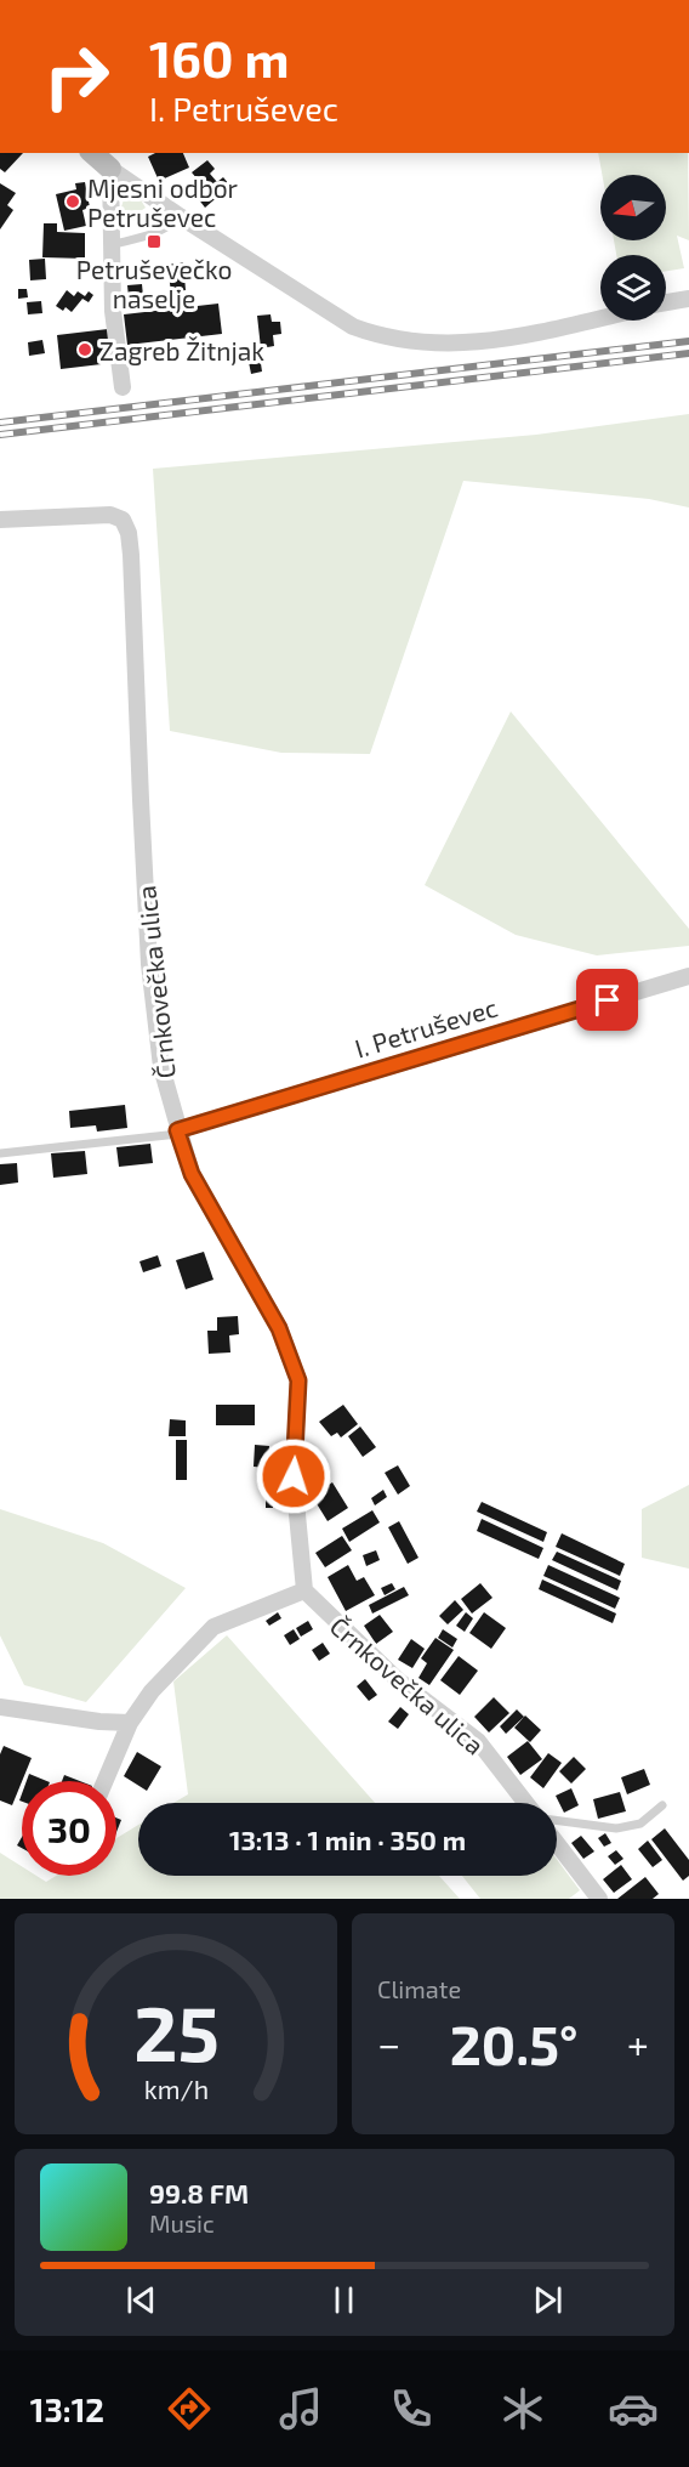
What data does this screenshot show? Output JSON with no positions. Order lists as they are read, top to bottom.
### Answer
{
  "streets": {
    "street": ["Črnkovečka ulica", "I. Petruševec"]
  },
  "crossings": [
    ["Črnkovečka ulica", "I. Petruševec"]
  ],
  "places": {
    "other": ["Mjesni odbor Petruševec", "Zagreb Žitnjak"],
    "transit": ["Petruševečko naselje"]
  },
  "north": "left",
  "page": {
    "turn": ["160 m", "I. Petruševec"],
    "limit": "30",
    "trip": "13:13 · 1 min · 350 m",
    "tile": "Climate",
    "heat": ["−", "20.5°", "+"],
    "song": ["99.8 FM", "Music"],
    "tabs": "13:12",
    "gauge": ["25", "km/h"]
  }
}
